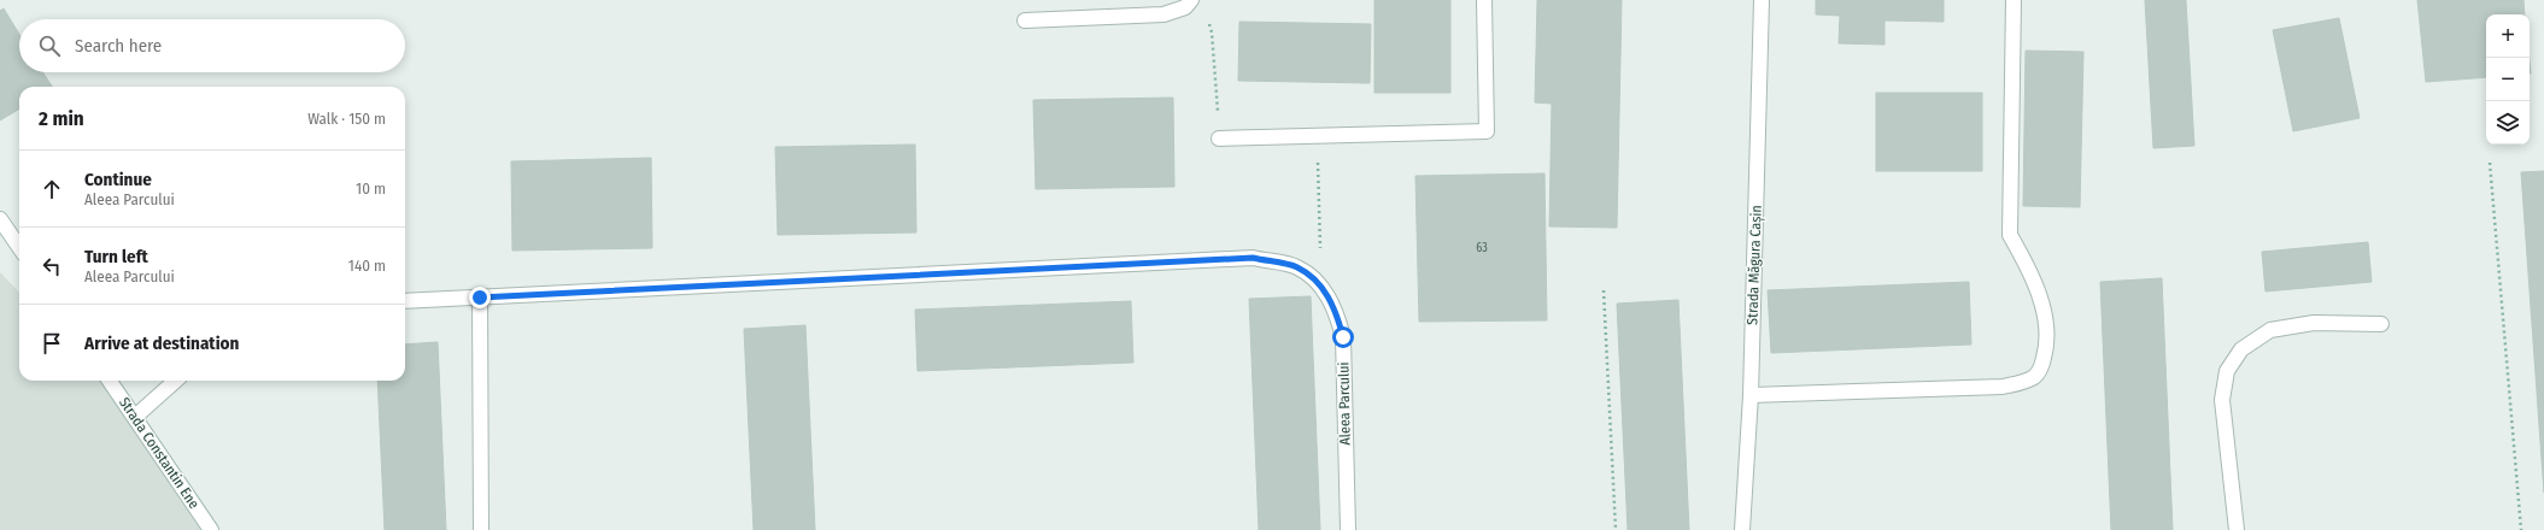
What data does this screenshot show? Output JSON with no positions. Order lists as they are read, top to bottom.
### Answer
{
  "streets": {
    "street": ["Strada Măgura Cașin", "Aleea Parcului", "Strada Constantin Ene"]
  },
  "house_numbers": ["63"],
  "page": {
    "map_buttons": ["+", "−"],
    "search": "Search here",
    "heading": ["2 min", "Walk · 150 m"],
    "list": [
      ["Continue", "Aleea Parcului", "10 m"],
      ["Turn left", "Aleea Parcului", "140 m"],
      "Arrive at destination"
    ]
  }
}
